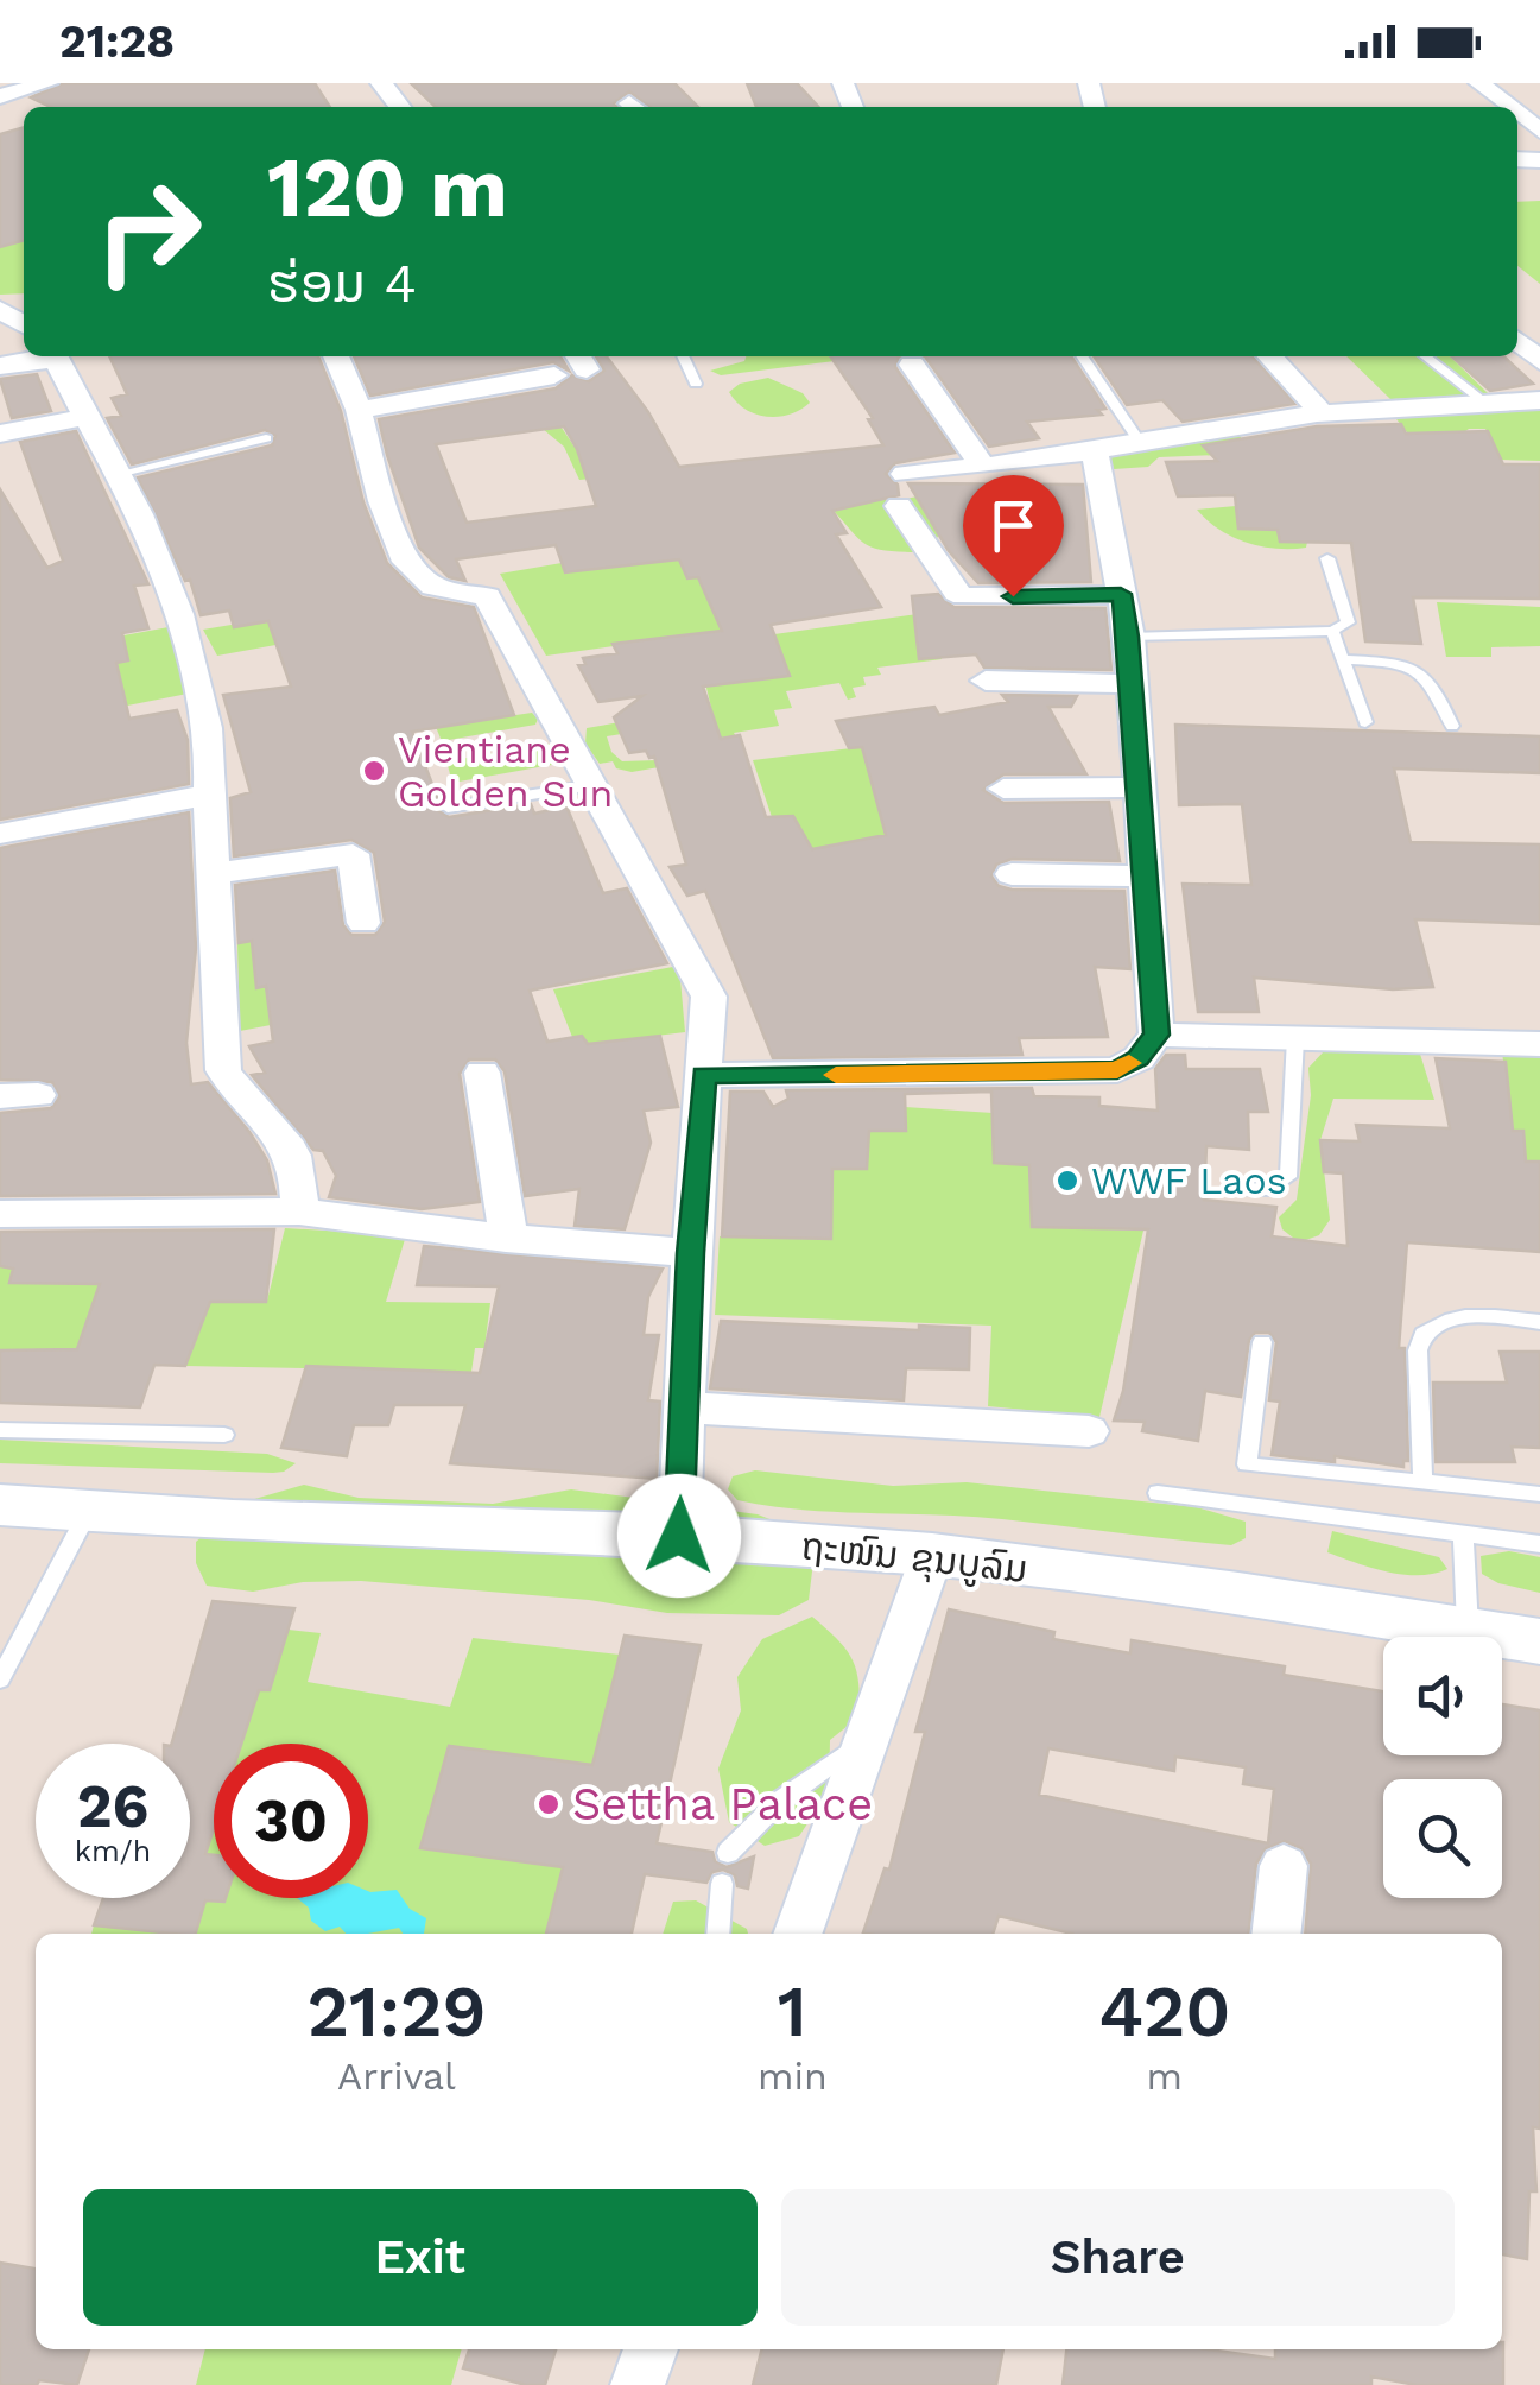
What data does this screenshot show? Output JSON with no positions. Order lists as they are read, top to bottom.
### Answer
{
  "streets": {
    "street": ["ຖະໜົນ ຂຸນບູລົມ"]
  },
  "places": ["Vientiane Golden Sun", "WWF Laos", "Settha Palace"],
  "page": {
    "status": "21:28",
    "turn": ["120 m", "ຮ່ອມ 4"],
    "speed": "26 km/h",
    "limit": "30",
    "eta": [
      "21:29",
      "Arrival",
      "1",
      "min",
      "420",
      "m"
    ],
    "buttons": ["Exit", "Share"]
  }
}
